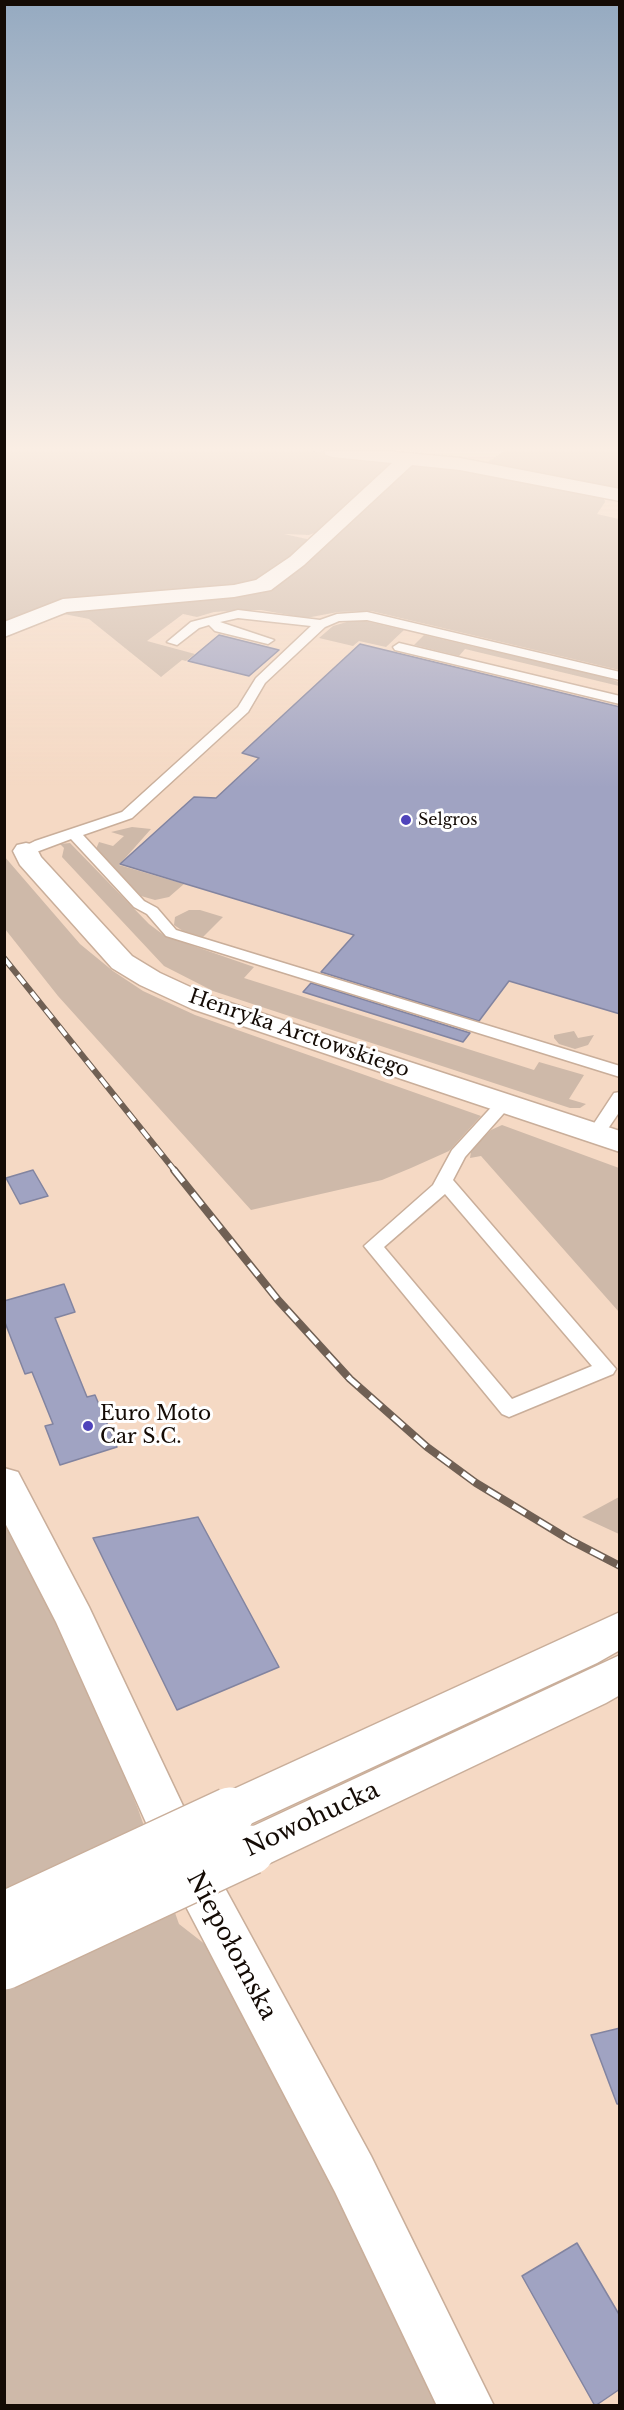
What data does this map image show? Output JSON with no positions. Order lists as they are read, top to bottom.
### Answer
{
  "streets": {
    "street": ["Henryka Arctowskiego", "Nowohucka", "Niepołomska"]
  },
  "places": ["Selgros", "Euro Moto Car S.C."]
}
